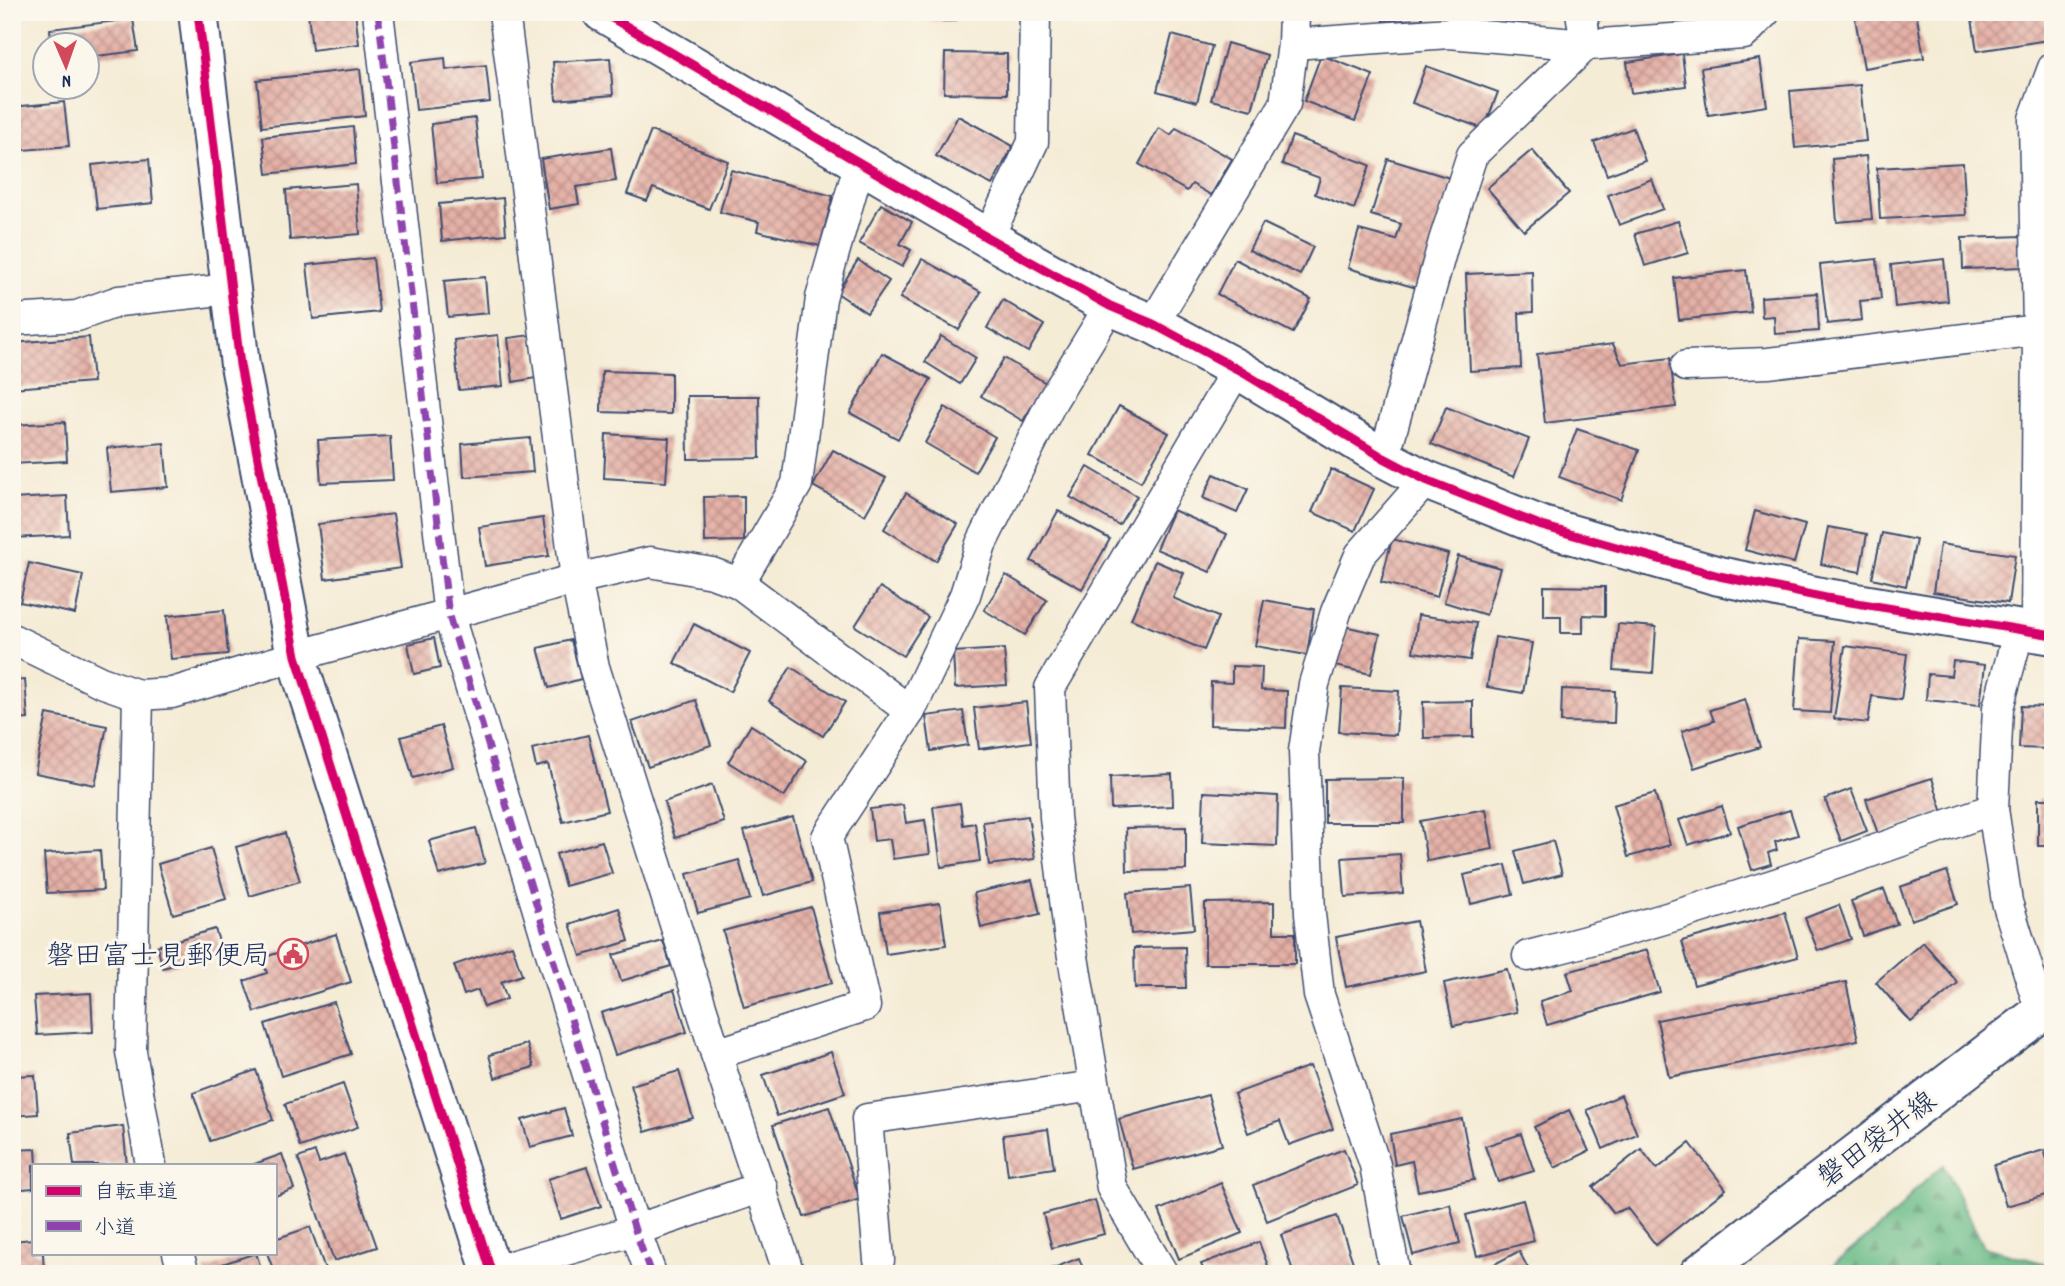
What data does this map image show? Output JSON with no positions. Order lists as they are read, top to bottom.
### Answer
{
  "streets": {
    "street": ["磐田袋井線"]
  },
  "places": {
    "public building": ["磐田富士見郵便局"]
  },
  "legend": ["自転車道", "小道"],
  "north": "bottom"
}
